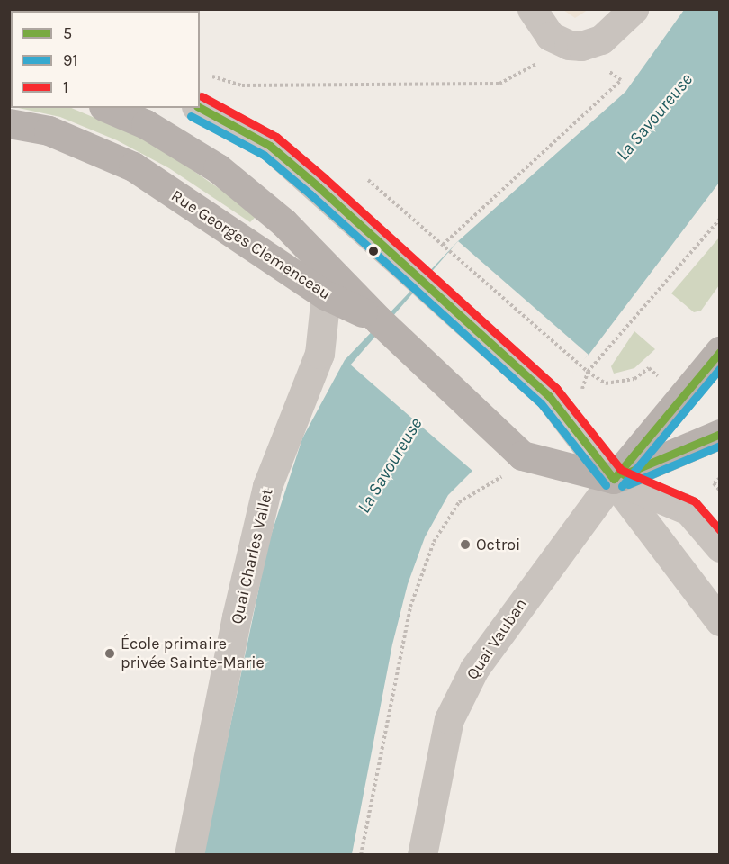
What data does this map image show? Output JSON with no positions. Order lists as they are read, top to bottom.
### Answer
{
  "streets": {
    "main road": ["Rue Georges Clemenceau", "Quai Vauban"],
    "street": ["Quai Charles Vallet"]
  },
  "crossings": [
    ["Rue Georges Clemenceau", "Quai Charles Vallet"]
  ],
  "water": ["La Savoureuse"],
  "places": ["Octroi", "École primaire privée Sainte-Marie"],
  "lines": ["transit line 1", "transit line 5", "transit line 91"],
  "legend": ["5", "91", "1"]
}
